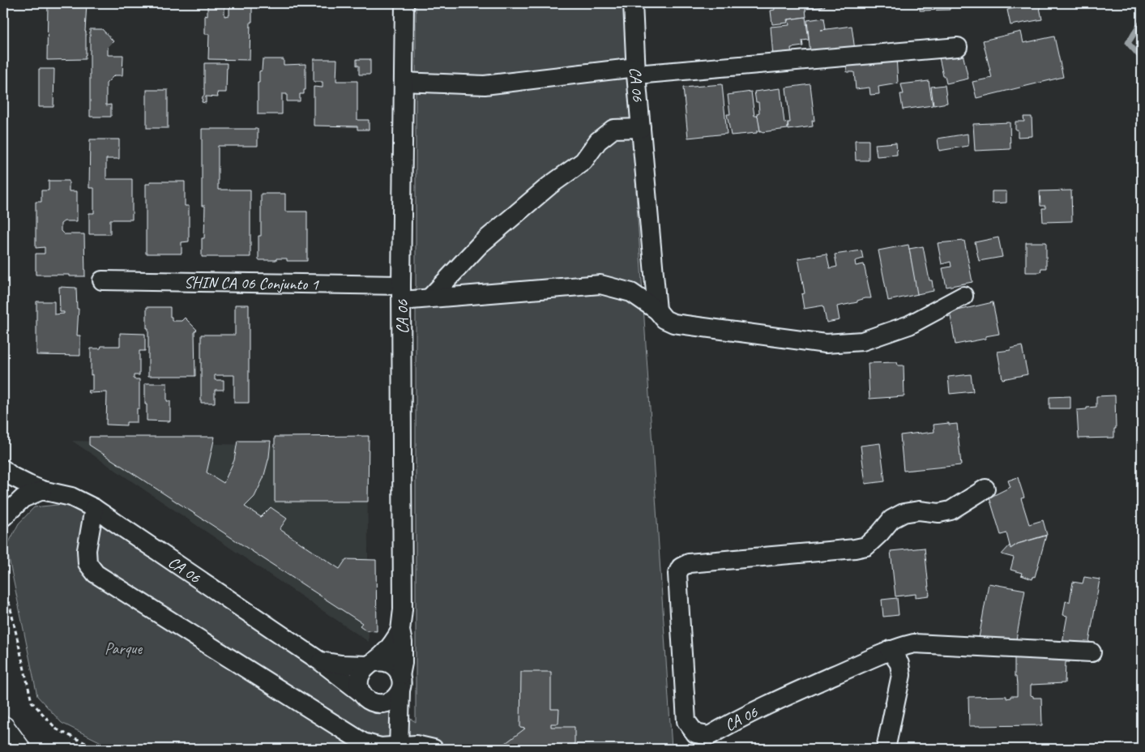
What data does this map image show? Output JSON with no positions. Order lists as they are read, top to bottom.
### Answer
{
  "streets": {
    "street": ["CA 06", "SHIN CA 06 Conjunto 1"]
  },
  "crossings": [
    ["CA 06", "SHIN CA 06 Conjunto 1"]
  ],
  "parks": ["Parque"]
}
